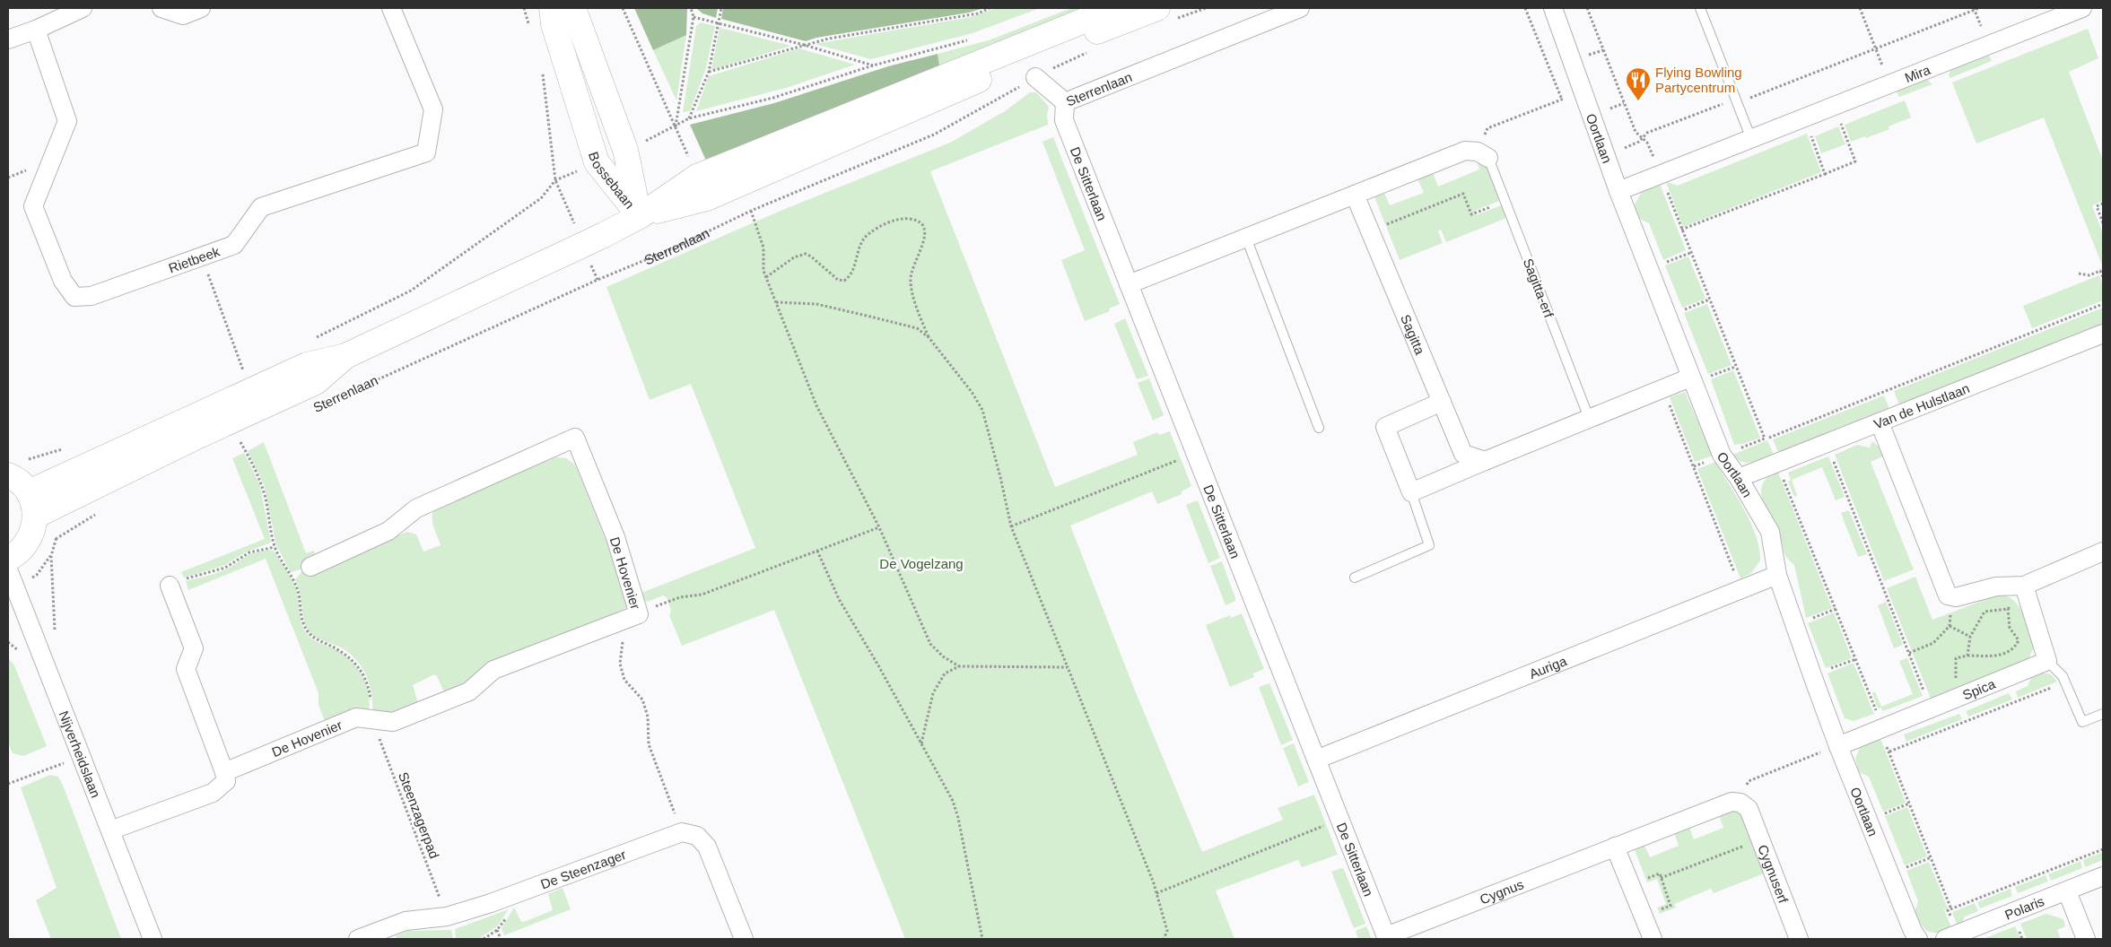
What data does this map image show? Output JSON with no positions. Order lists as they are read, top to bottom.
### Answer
{
  "streets": {
    "street": [
      "Mira",
      "Sterrenlaan",
      "Oortlaan",
      "Bossebaan",
      "De Sitterlaan",
      "Rietbeek",
      "Sagitta",
      "Van de Hulstlaan",
      "De Hovenier",
      "Auriga",
      "Spica",
      "Nijverheidslaan",
      "De Steenzager",
      "Cygnuserf",
      "Cygnus",
      "Polaris"
    ],
    "lane": ["Sagitta-erf"],
    "path": ["Steenzagerpad"]
  },
  "crossings": [
    ["Mira", "Oortlaan"],
    ["Sterrenlaan", "Bossebaan"],
    ["Sterrenlaan", "De Sitterlaan"],
    ["Oortlaan", "Van de Hulstlaan"],
    ["Oortlaan", "Auriga"],
    ["Oortlaan", "Spica"],
    ["De Sitterlaan", "Auriga"],
    ["De Sitterlaan", "Cygnus"],
    ["De Hovenier", "Steenzagerpad"],
    ["Steenzagerpad", "De Steenzager"],
    ["Cygnuserf", "Cygnus"]
  ],
  "parks": ["De Vogelzang"],
  "places": {
    "restaurant": ["Flying Bowling Partycentrum"]
  }
}
